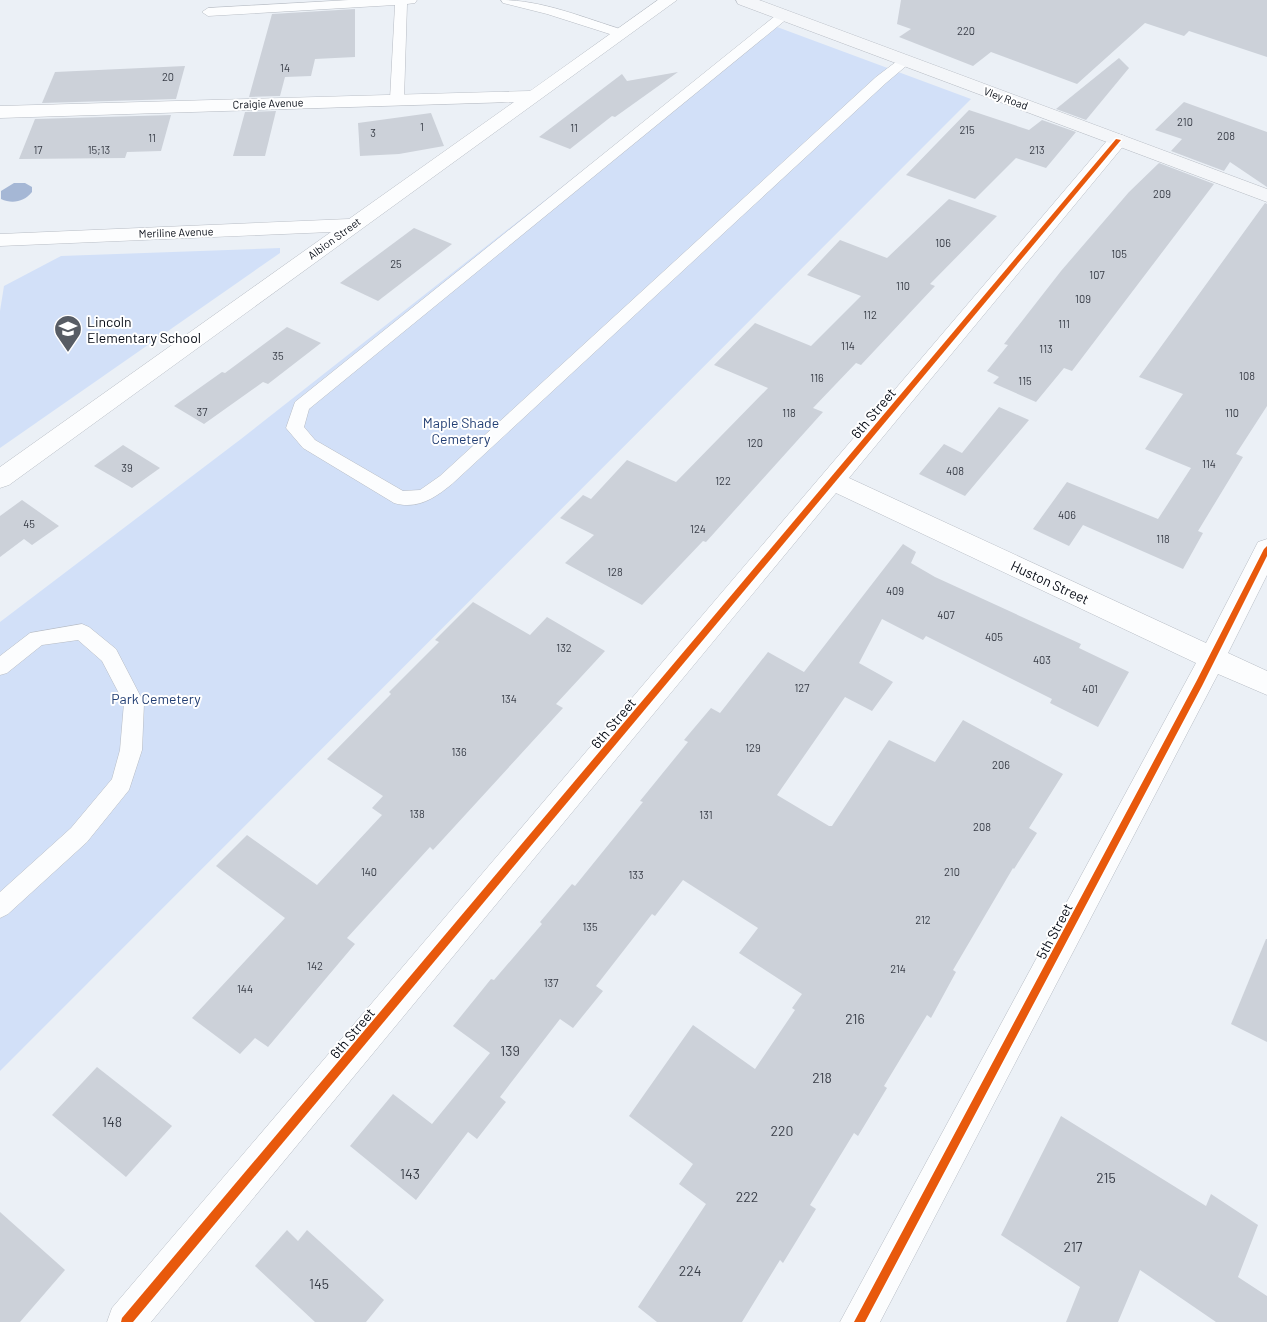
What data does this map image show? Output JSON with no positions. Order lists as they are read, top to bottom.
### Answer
{
  "streets": {
    "street": [
      "Vley Road",
      "Craigie Avenue",
      "Meriline Avenue",
      "Albion Street",
      "6th Street",
      "Huston Street",
      "5th Street"
    ]
  },
  "crossings": [
    ["Vley Road", "6th Street"],
    ["Craigie Avenue", "Albion Street"],
    ["Meriline Avenue", "Albion Street"],
    ["6th Street", "Huston Street"],
    ["Huston Street", "5th Street"]
  ],
  "parks": ["Maple Shade Cemetery", "Park Cemetery"],
  "places": {
    "school or university": ["Lincoln Elementary School"]
  },
  "house_numbers": [
    "220",
    "14",
    "20",
    "210",
    "1",
    "11",
    "215",
    "3",
    "208",
    "11",
    "17",
    "15;13",
    "213",
    "209",
    "106",
    "105",
    "25",
    "107",
    "110",
    "109",
    "112",
    "111",
    "114",
    "113",
    "35",
    "108",
    "116",
    "115",
    "37",
    "118",
    "110",
    "120",
    "114",
    "39",
    "408",
    "122",
    "406",
    "45",
    "124",
    "118",
    "128",
    "409",
    "407",
    "405",
    "132",
    "403",
    "127",
    "401",
    "134",
    "129",
    "136",
    "206",
    "138",
    "131",
    "208",
    "140",
    "210",
    "133",
    "212",
    "135",
    "142",
    "214",
    "137",
    "144",
    "216",
    "139",
    "218",
    "148",
    "220",
    "143",
    "215",
    "222",
    "217",
    "224",
    "145"
  ]
}
